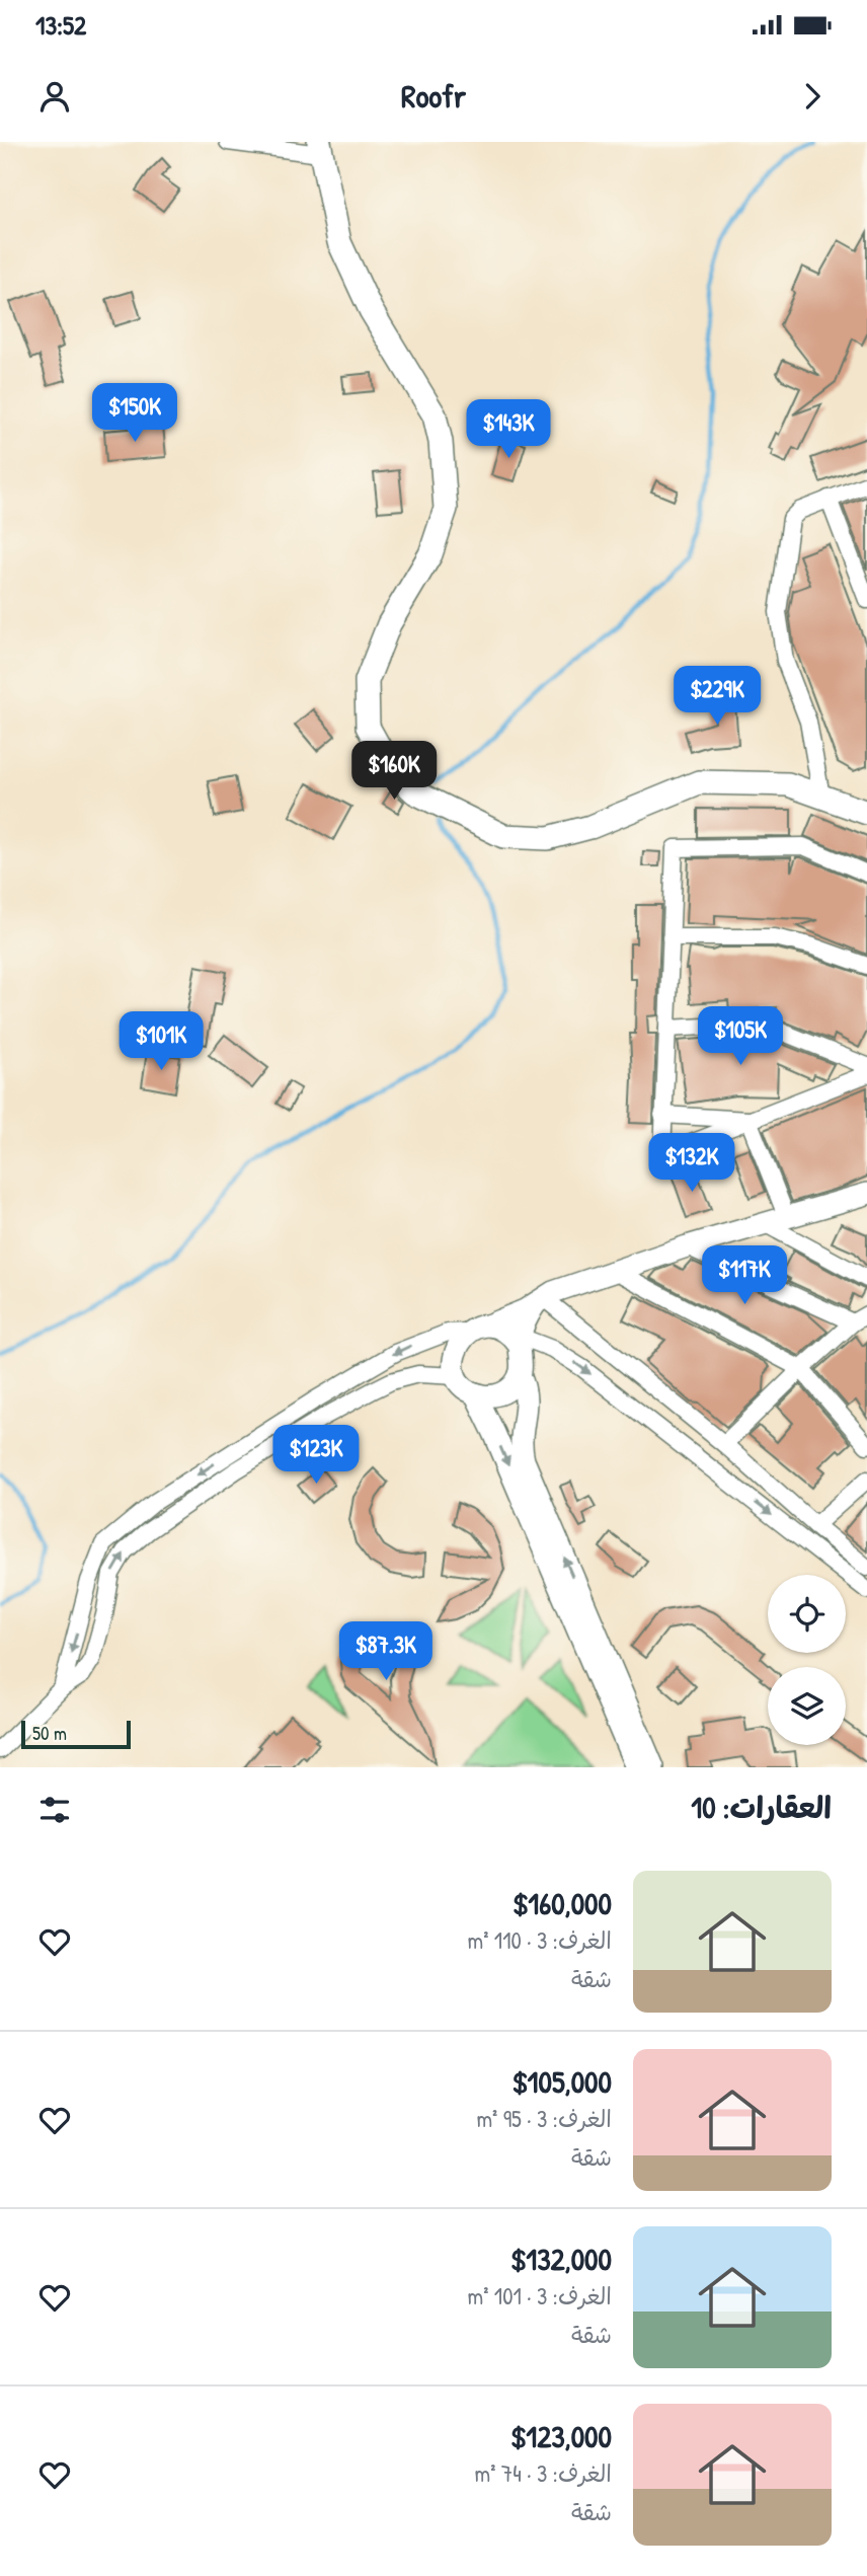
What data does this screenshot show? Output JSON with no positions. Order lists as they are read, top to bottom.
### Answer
{
  "scale_bar": "50 m",
  "page": {
    "status": "13:52",
    "header": "Roofr",
    "price": [
      "$150K",
      "$143K",
      "$229K",
      "$160K",
      "$105K",
      "$101K",
      "$132K",
      "$117K",
      "$123K",
      "$87.3K"
    ],
    "scale": "50 m",
    "heading": "العقارات: 10",
    "list": [
      {
        "name": "$160,000",
        "note": "الغرف: 3 · 110 m² · شقة"
      },
      {
        "name": "$105,000",
        "note": "الغرف: 3 · 95 m² · شقة"
      },
      {
        "name": "$132,000",
        "note": "الغرف: 3 · 101 m² · شقة"
      },
      {
        "name": "$123,000",
        "note": "الغرف: 3 · 74 m² · شقة"
      }
    ]
  }
}
